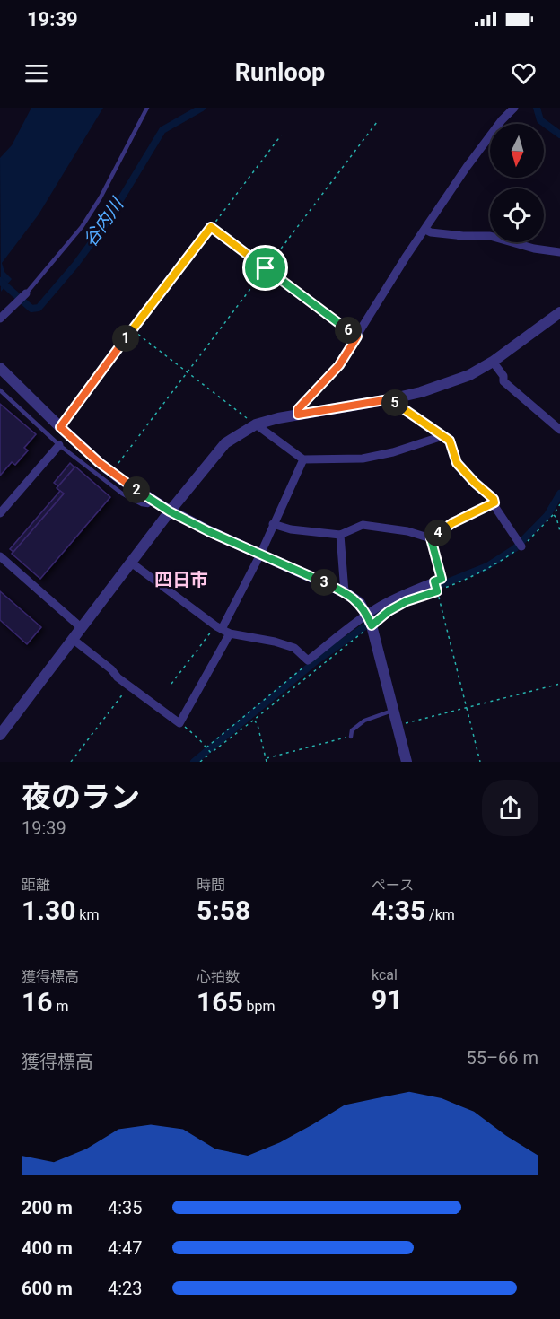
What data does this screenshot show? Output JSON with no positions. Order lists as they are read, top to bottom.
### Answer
{
  "districts": ["四日市"],
  "water": ["谷内川"],
  "north": "bottom",
  "page": {
    "status": "19:39",
    "header": "Runloop",
    "pins": [
      "6",
      "1",
      "5",
      "2",
      "4",
      "3"
    ],
    "heading": ["夜のラン", "19:39"],
    "stats": [
      ["距離", "1.30 km"],
      ["時間", "5:58"],
      ["ペース", "4:35 /km"],
      ["獲得標高", "16 m"],
      ["心拍数", "165 bpm"],
      ["kcal", "91"]
    ],
    "chart": ["獲得標高", "55–66 m"],
    "list": [
      {
        "name": "200 m",
        "note": "4:35"
      },
      {
        "name": "400 m",
        "note": "4:47"
      },
      {
        "name": "600 m",
        "note": "4:23"
      }
    ]
  }
}
